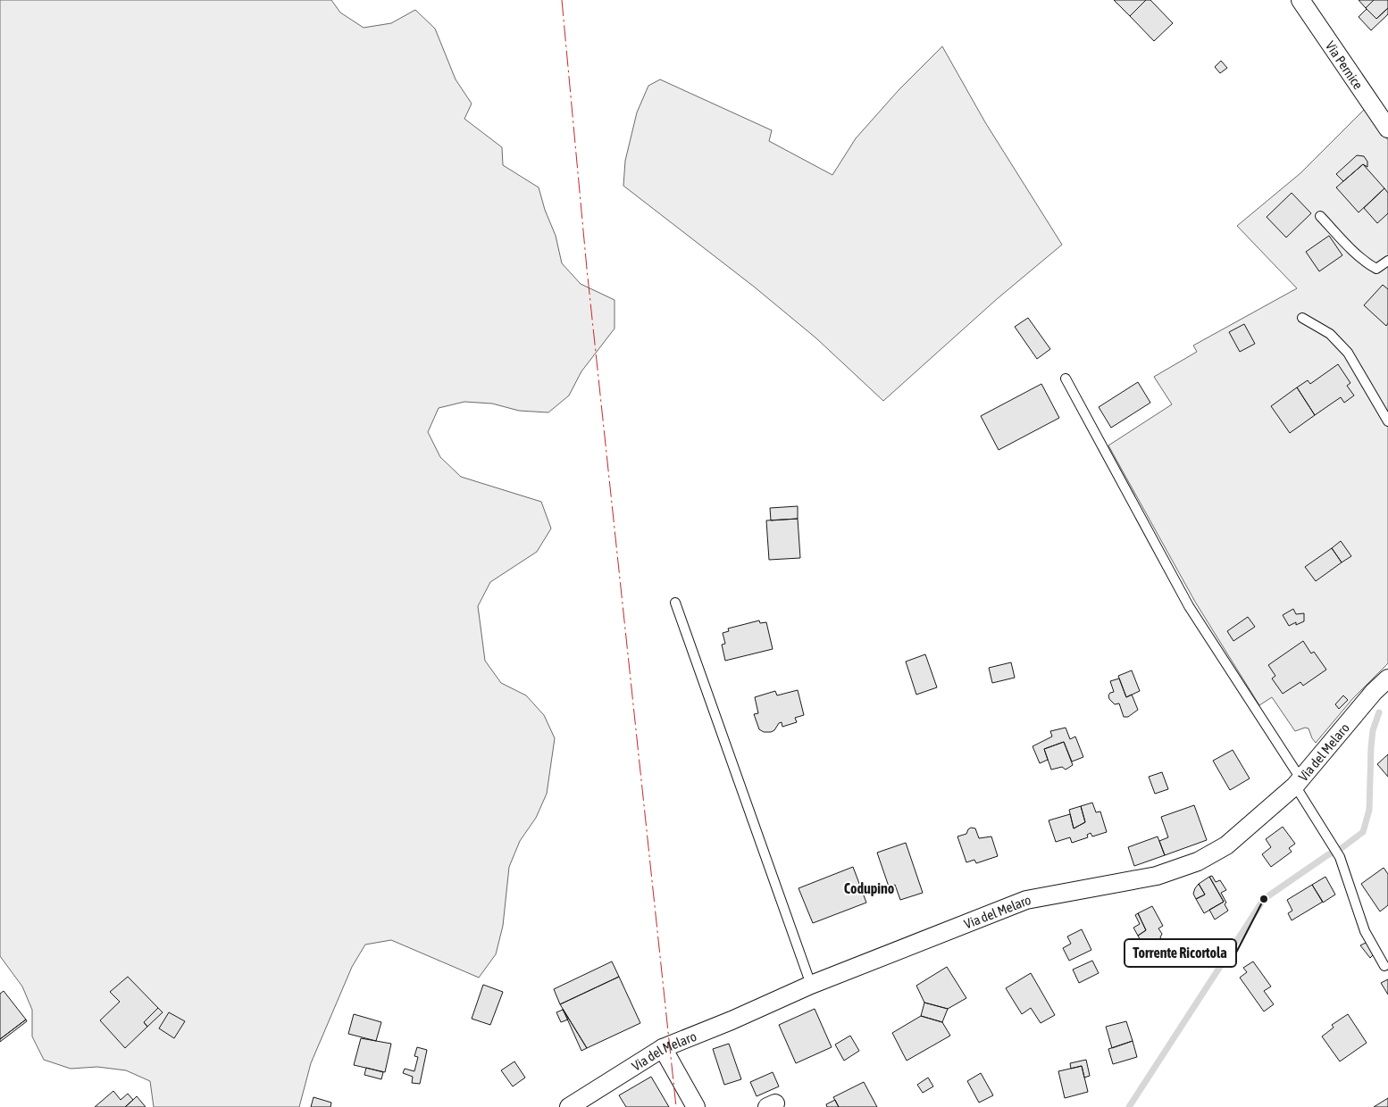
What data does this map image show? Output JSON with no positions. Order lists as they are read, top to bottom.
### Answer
{
  "streets": {
    "street": ["Via Pernice", "Via del Melaro"]
  },
  "districts": ["Codupino"],
  "places": ["Torrente Ricortola"]
}
